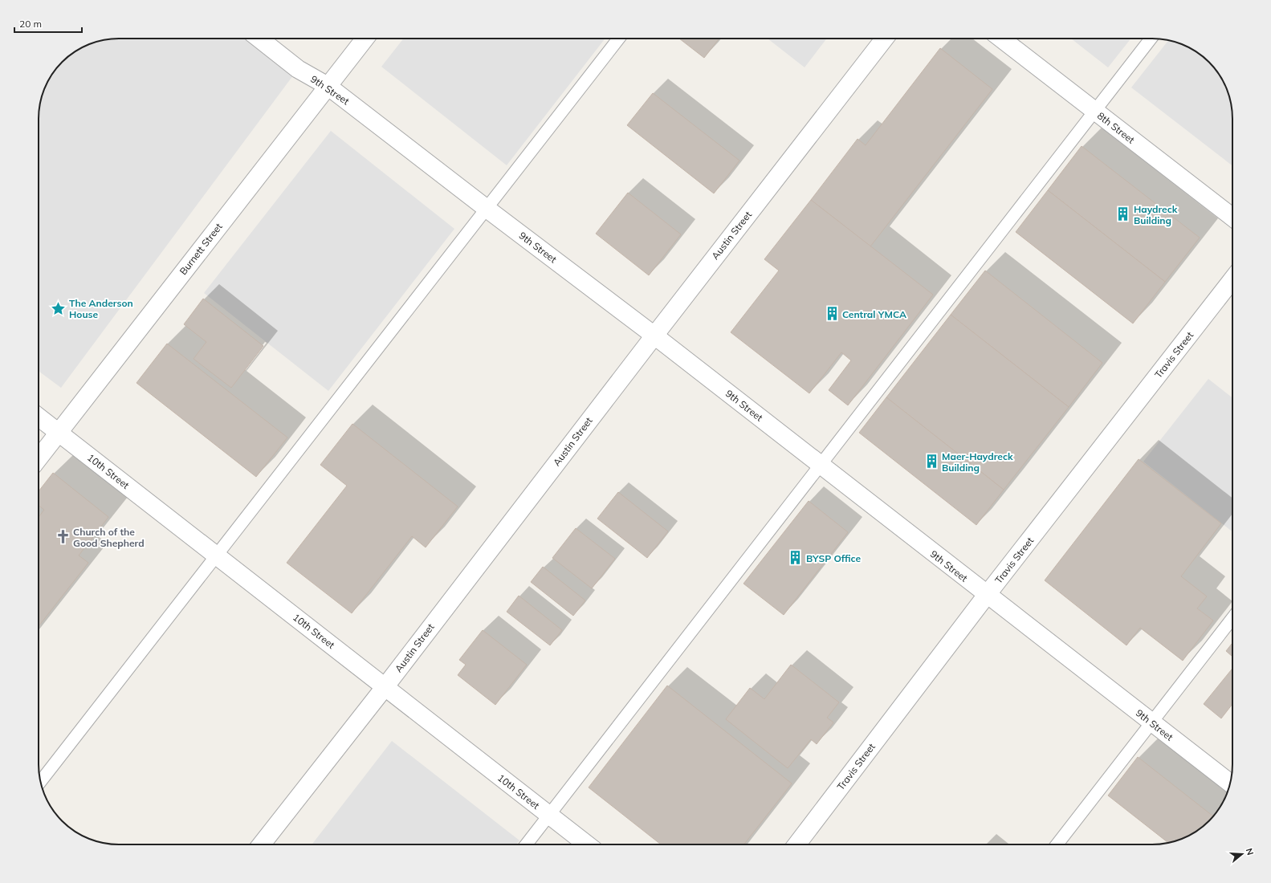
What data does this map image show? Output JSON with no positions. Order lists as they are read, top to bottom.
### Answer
{
  "streets": {
    "street": [
      "9th Street",
      "8th Street",
      "Austin Street",
      "Burnett Street",
      "Travis Street",
      "10th Street"
    ]
  },
  "crossings": [
    ["9th Street", "Austin Street"],
    ["9th Street", "Burnett Street"],
    ["9th Street", "Travis Street"],
    ["Austin Street", "10th Street"],
    ["Burnett Street", "10th Street"]
  ],
  "places": {
    "building": [
      "Haydreck Building",
      "Central YMCA",
      "Maer-Haydreck Building",
      "BYSP Office"
    ],
    "place": ["The Anderson House"],
    "church": ["Church of the Good Shepherd"]
  },
  "scale_bar": "20 m",
  "north": "right"
}
